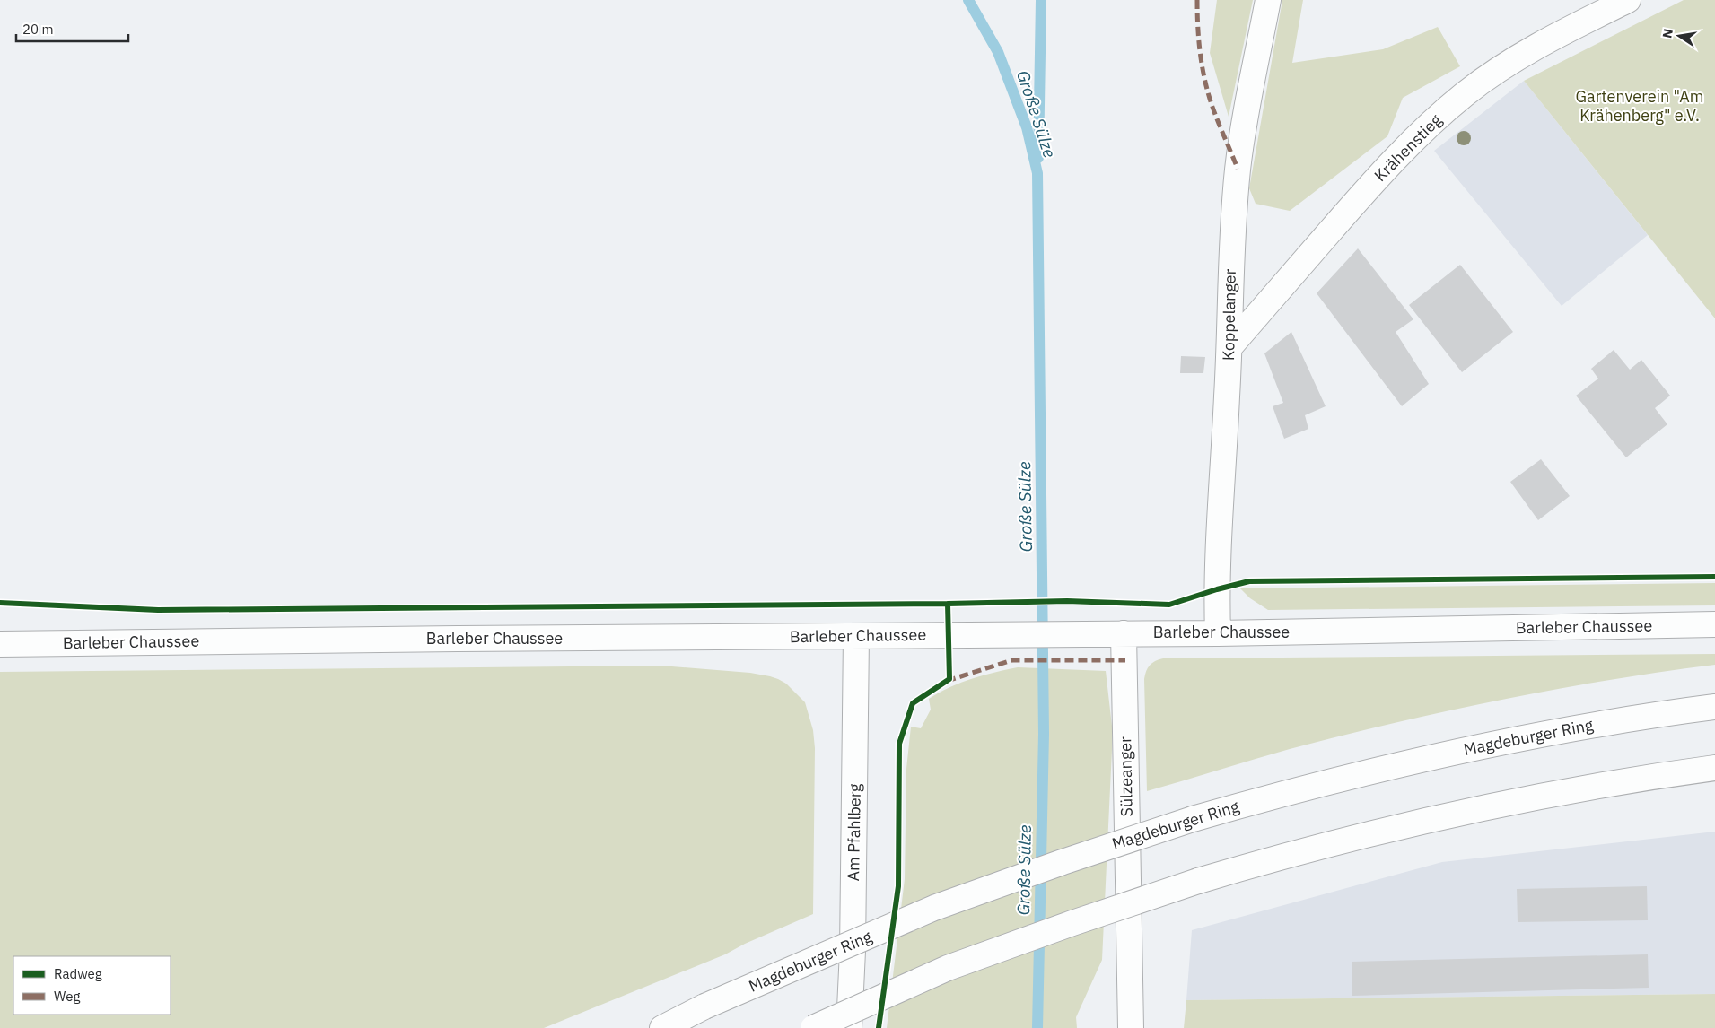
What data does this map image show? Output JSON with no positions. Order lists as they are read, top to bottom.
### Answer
{
  "streets": {
    "main road": [
      "Krähenstieg",
      "Koppelanger",
      "Barleber Chaussee",
      "Magdeburger Ring",
      "Sülzeanger",
      "Am Pfahlberg"
    ]
  },
  "crossings": [
    ["Krähenstieg", "Koppelanger"],
    ["Koppelanger", "Barleber Chaussee"],
    ["Barleber Chaussee", "Sülzeanger"],
    ["Barleber Chaussee", "Am Pfahlberg"]
  ],
  "water": ["Große Sülze"],
  "parks": ["Gartenverein \"Am Krähenberg\" e.V."],
  "legend": ["Radweg", "Weg"],
  "scale_bar": "20 m",
  "north": "left"
}
